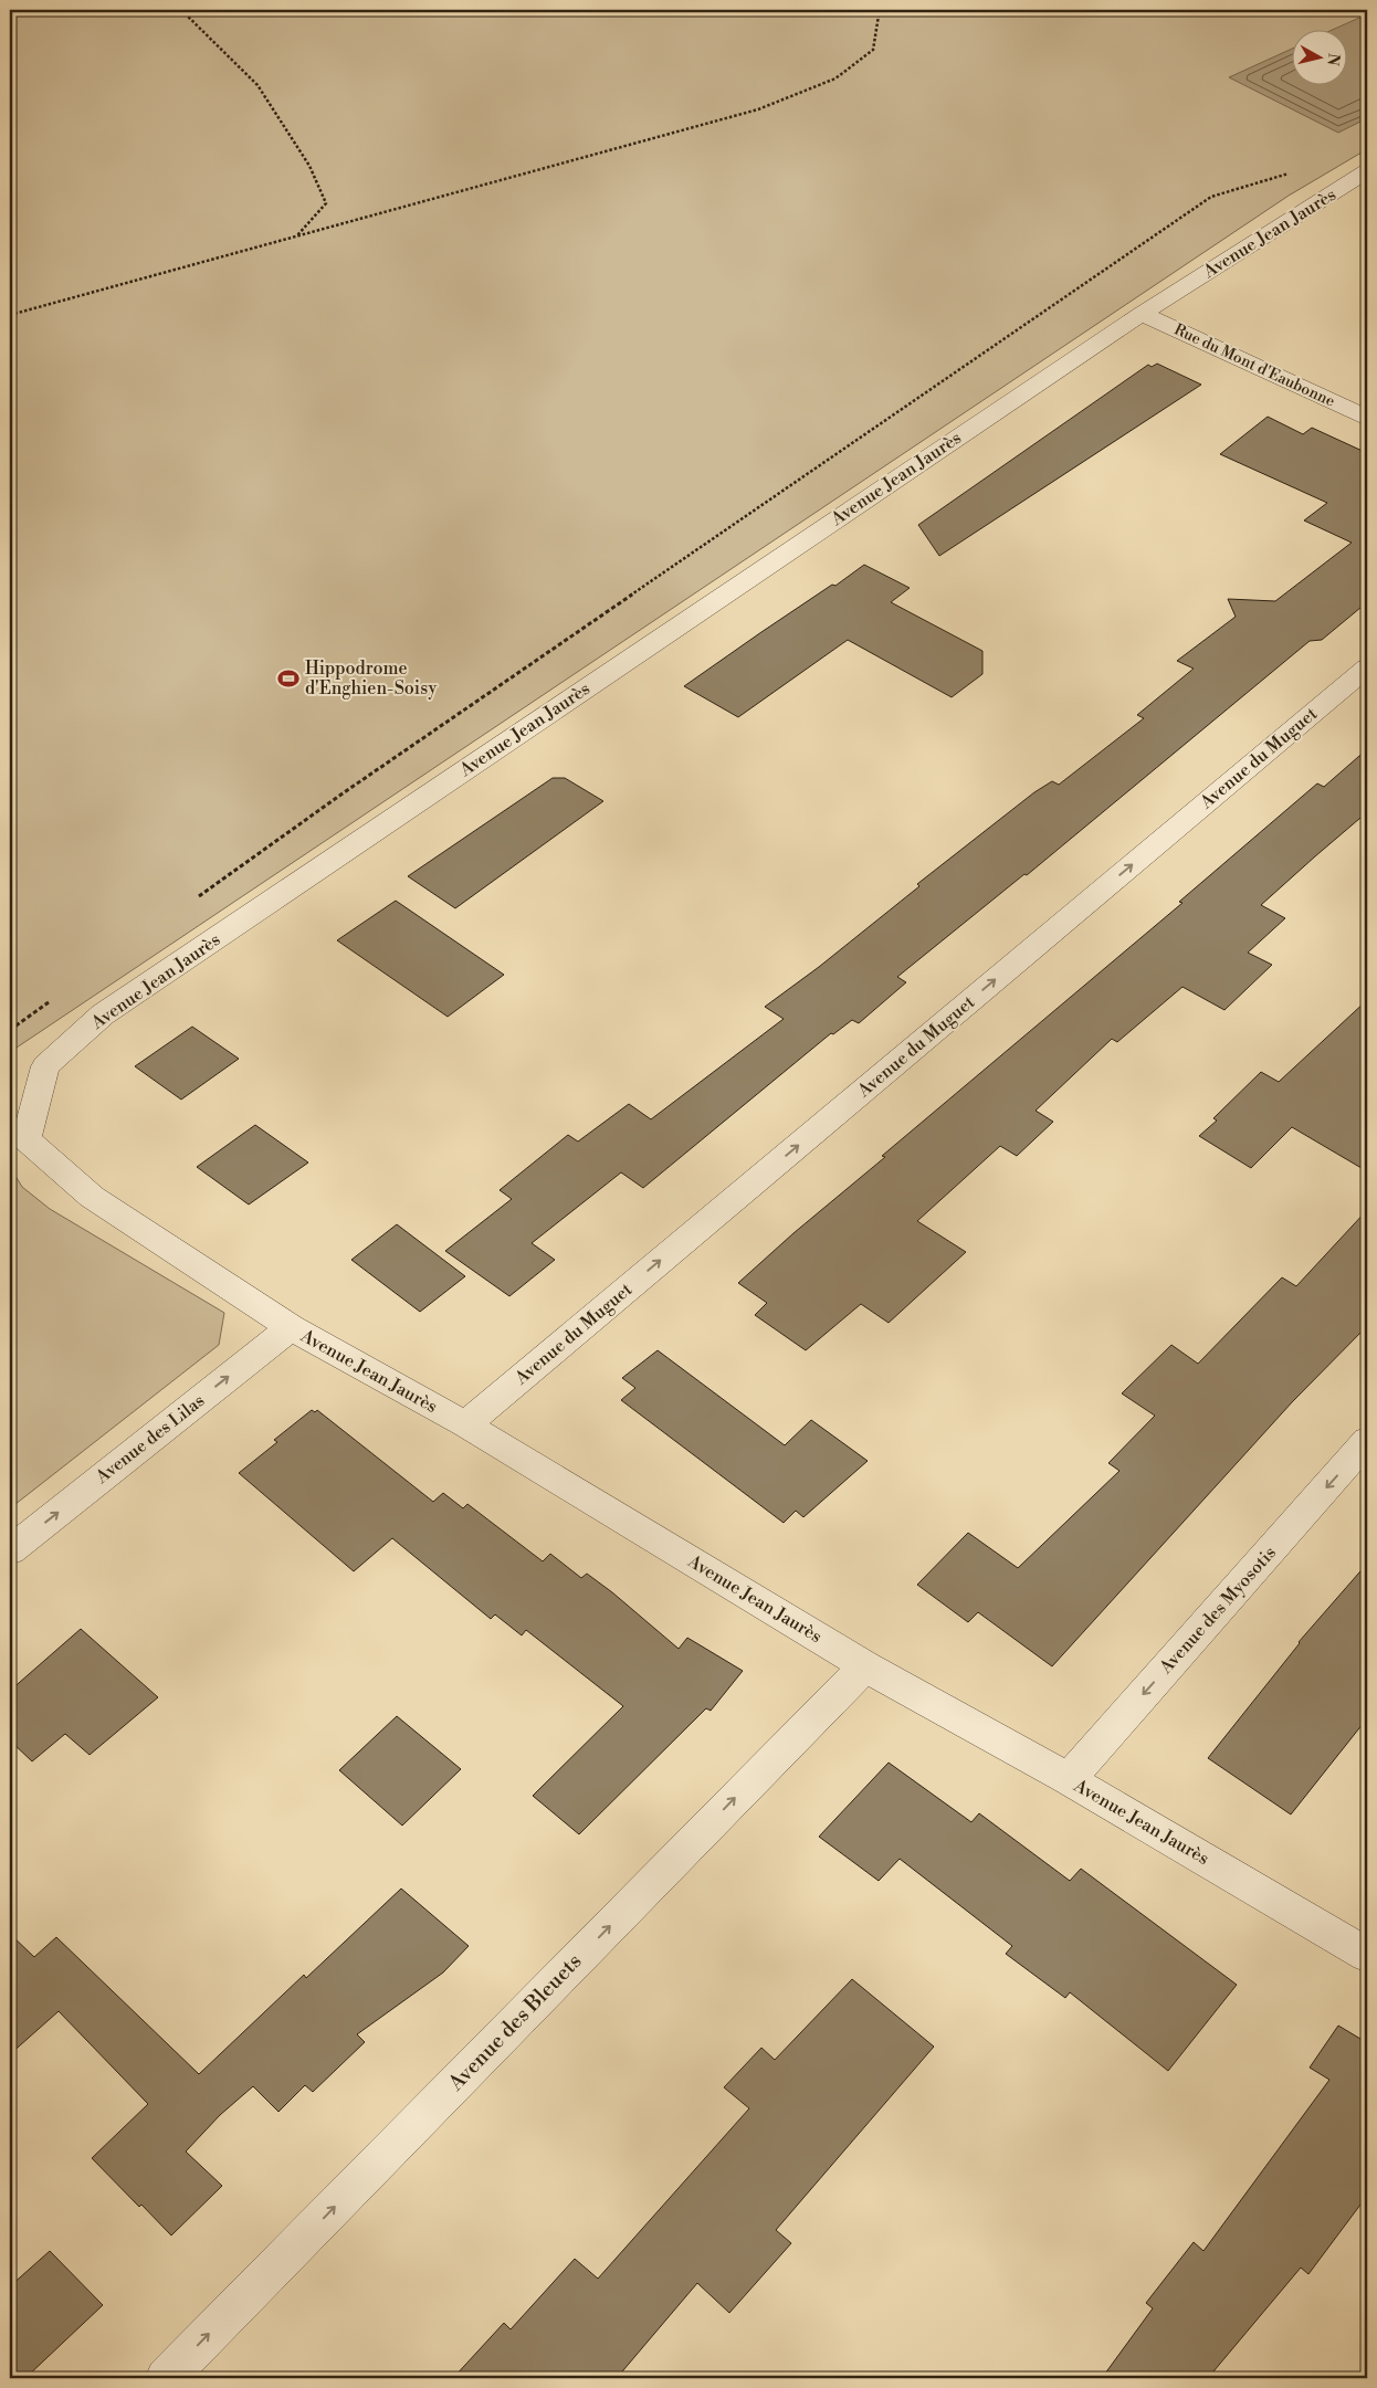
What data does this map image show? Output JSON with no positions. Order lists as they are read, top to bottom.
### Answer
{
  "streets": {
    "street": [
      "Avenue Jean Jaurès",
      "Rue du Mont d'Eaubonne",
      "Avenue du Muguet",
      "Avenue des Lilas",
      "Avenue des Myosotis",
      "Avenue des Bleuets"
    ]
  },
  "crossings": [
    ["Avenue Jean Jaurès", "Rue du Mont d'Eaubonne"],
    ["Avenue Jean Jaurès", "Avenue du Muguet"],
    ["Avenue Jean Jaurès", "Avenue des Lilas"],
    ["Avenue Jean Jaurès", "Avenue des Myosotis"],
    ["Avenue Jean Jaurès", "Avenue des Bleuets"]
  ],
  "one_way": [
    "Avenue du Muguet",
    "Avenue des Lilas",
    "Avenue des Myosotis",
    "Avenue des Bleuets"
  ],
  "places": {
    "sports": ["Hippodrome d'Enghien-Soisy"]
  },
  "north": "right"
}
